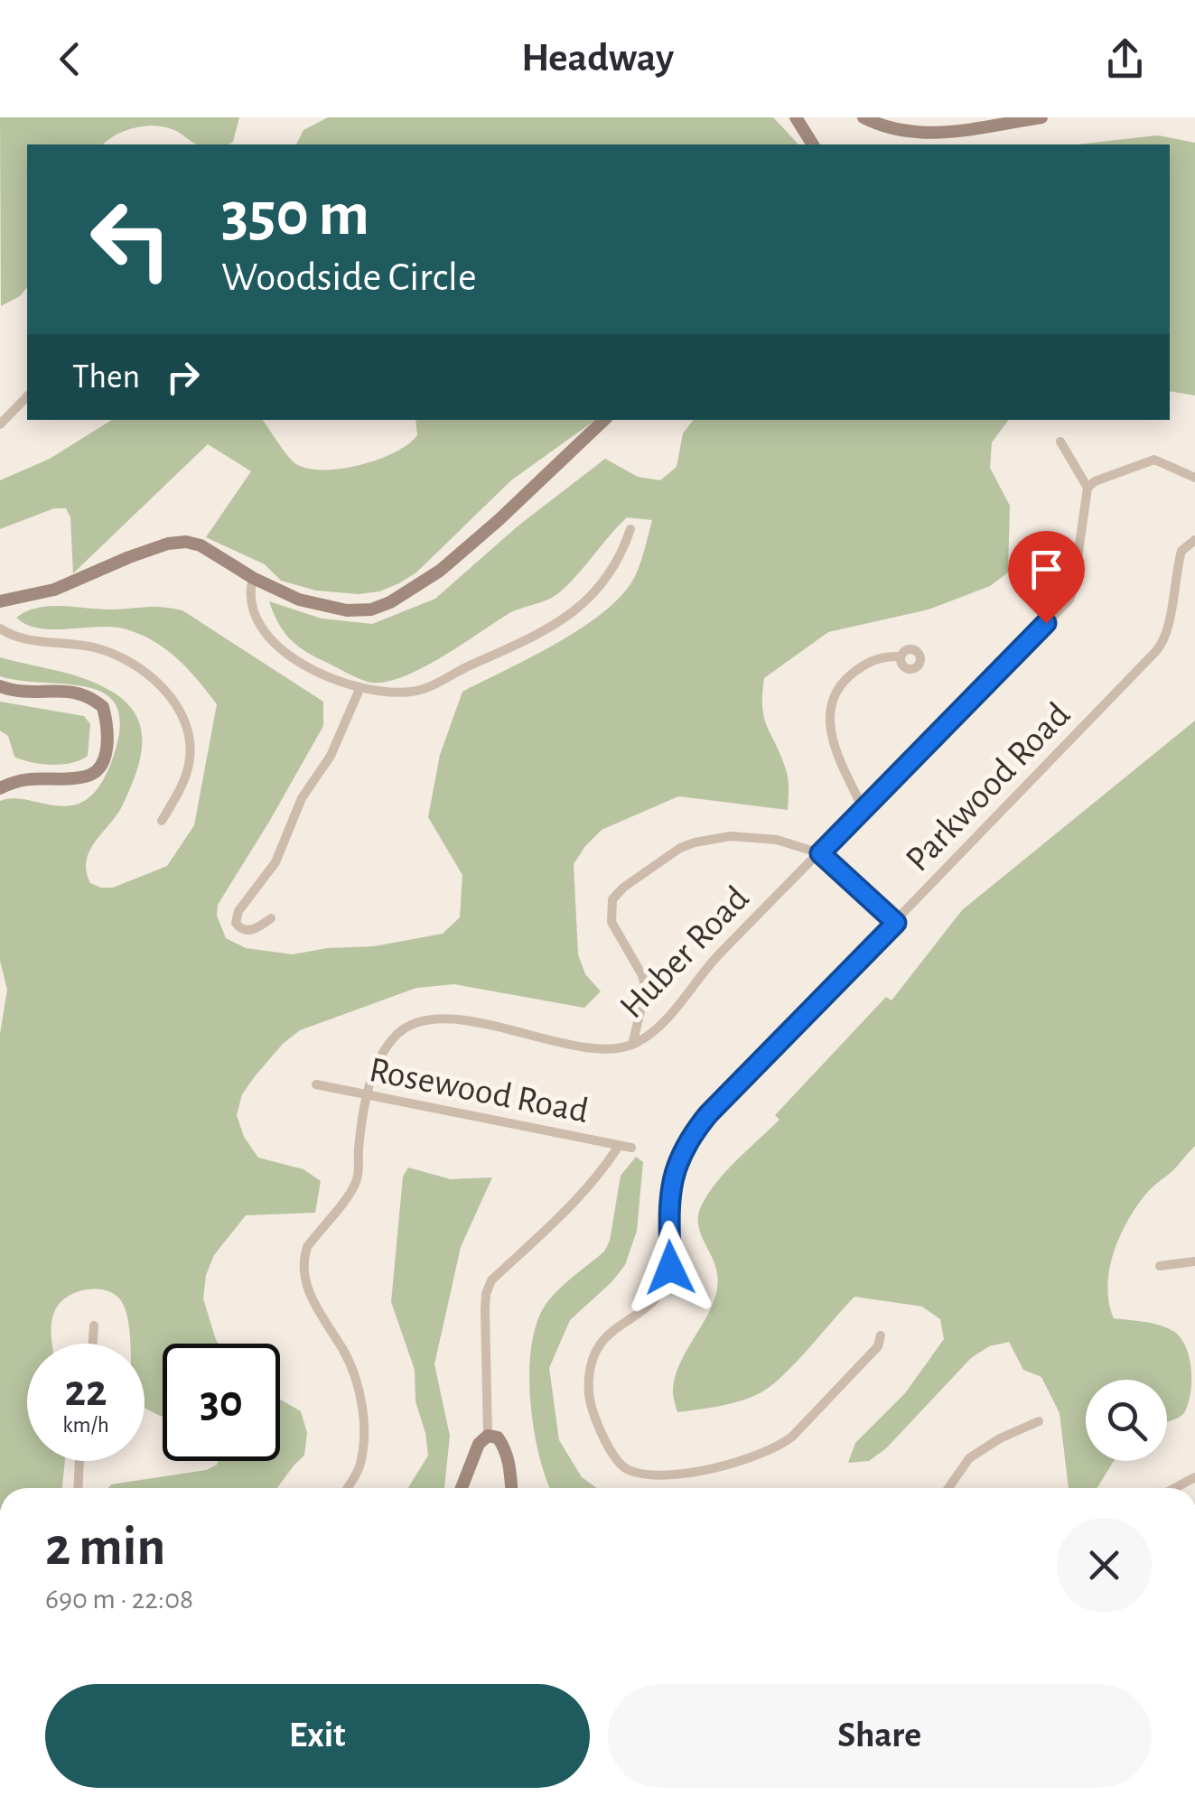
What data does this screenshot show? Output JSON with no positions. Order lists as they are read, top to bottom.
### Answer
{
  "streets": {
    "street": ["Parkwood Road", "Huber Road", "Rosewood Road"]
  },
  "crossings": [
    ["Huber Road", "Rosewood Road"]
  ],
  "page": {
    "header": "Headway",
    "turn": ["350 m", "Woodside Circle"],
    "then": "Then",
    "speed": "22 km/h",
    "limit": "30",
    "heading": ["2 min", "690 m · 22:08"],
    "buttons": ["Exit", "Share"]
  }
}
